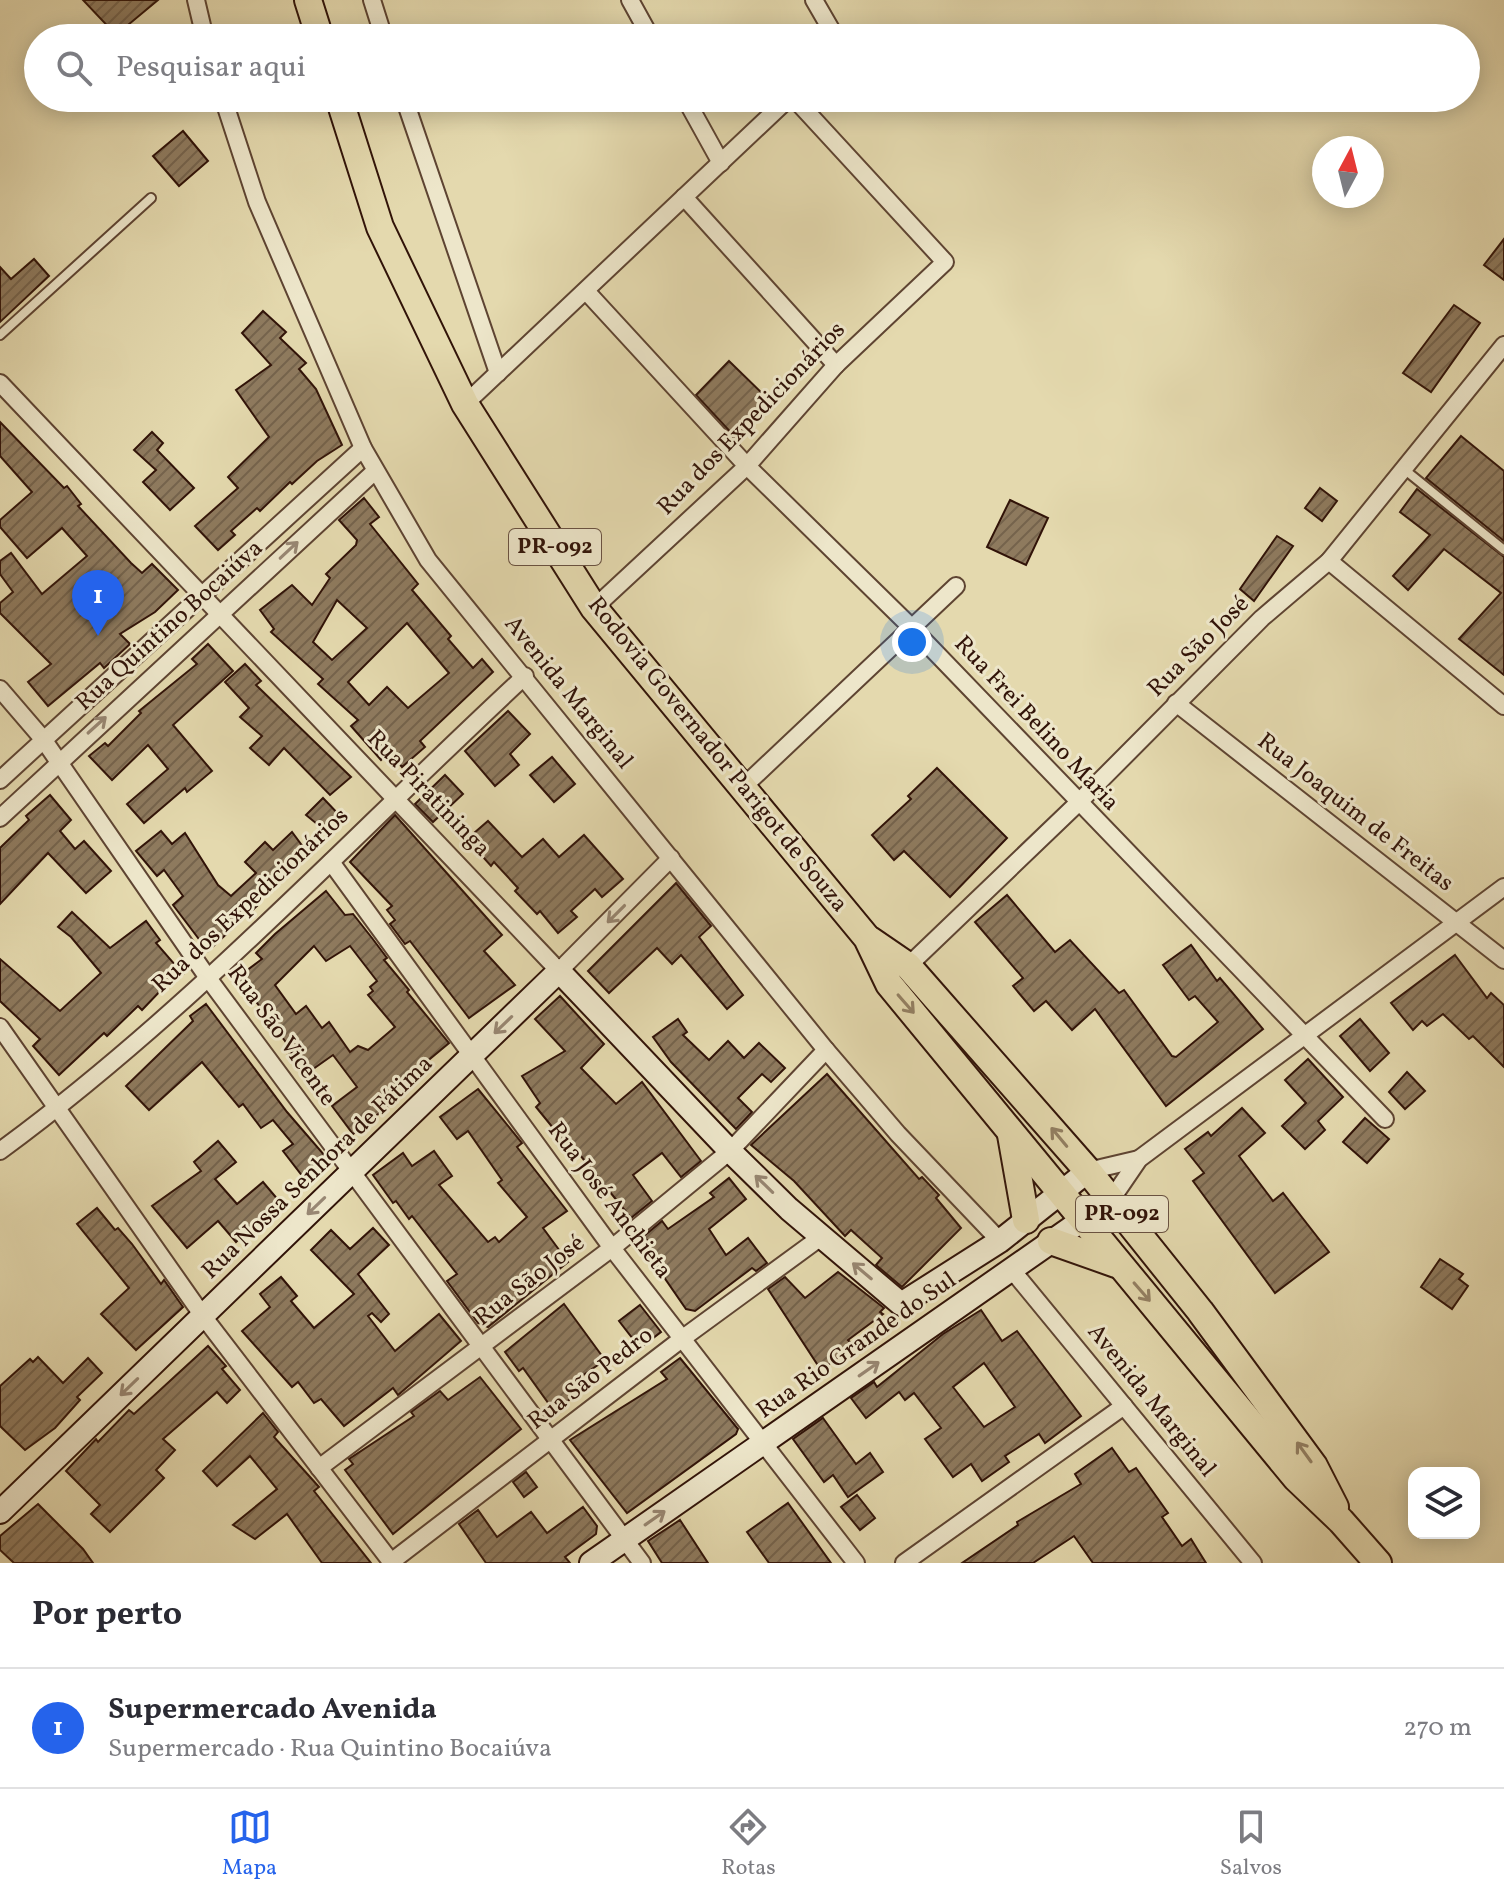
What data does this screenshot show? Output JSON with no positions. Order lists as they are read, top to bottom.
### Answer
{
  "streets": {
    "main road": ["PR-092", "Rodovia Governador Parigot de Souza"],
    "street": [
      "Rua dos Expedicionários",
      "Rua Quintino Bocaiúva",
      "Rua São José",
      "Avenida Marginal",
      "Rua Frei Belino Maria",
      "Rua Piratininga",
      "Rua Joaquim de Freitas",
      "Rua São Vicente",
      "Rua Nossa Senhora de Fátima",
      "Rua José Anchieta",
      "Rua Rio Grande do Sul",
      "Rua São Pedro"
    ]
  },
  "crossings": [
    ["Rua dos Expedicionários", "Avenida Marginal"],
    ["Rua dos Expedicionários", "Rua Frei Belino Maria"],
    ["Rua dos Expedicionários", "Rodovia Governador Parigot de Souza"],
    ["Rua dos Expedicionários", "Rua Piratininga"],
    ["Rua dos Expedicionários", "Rua São Vicente"],
    ["Rua dos Expedicionários", "Rua José Anchieta"],
    ["Rua Quintino Bocaiúva", "Avenida Marginal"],
    ["Rua Quintino Bocaiúva", "Rua Piratininga"],
    ["Rua Quintino Bocaiúva", "Rua São Vicente"],
    ["Rua São José", "Avenida Marginal"],
    ["Rua São José", "Rua Frei Belino Maria"],
    ["Rua São José", "Rodovia Governador Parigot de Souza"],
    ["Rua São José", "Rua Piratininga"],
    ["Rua São José", "Rua Joaquim de Freitas"],
    ["Rua São José", "Rua São Vicente"],
    ["Rua São José", "Rua José Anchieta"],
    ["Avenida Marginal", "Rua Piratininga"],
    ["Avenida Marginal", "Rua Nossa Senhora de Fátima"],
    ["Avenida Marginal", "Rua Rio Grande do Sul"],
    ["Rua Frei Belino Maria", "Rua Rio Grande do Sul"],
    ["Rodovia Governador Parigot de Souza", "Rua Rio Grande do Sul"],
    ["Rua Piratininga", "Rua Nossa Senhora de Fátima"],
    ["Rua Piratininga", "Rua São Pedro"],
    ["Rua Joaquim de Freitas", "Rua Rio Grande do Sul"],
    ["Rua São Vicente", "Rua Nossa Senhora de Fátima"],
    ["Rua São Vicente", "Rua Rio Grande do Sul"],
    ["Rua São Vicente", "Rua São Pedro"],
    ["Rua Nossa Senhora de Fátima", "Rua José Anchieta"],
    ["Rua José Anchieta", "Rua Rio Grande do Sul"],
    ["Rua José Anchieta", "Rua São Pedro"]
  ],
  "one_way": ["Rua Nossa Senhora de Fátima"],
  "north": "top",
  "page": {
    "search": "Pesquisar aqui",
    "pins": "1",
    "heading": "Por perto",
    "list": [
      {
        "mark": "1",
        "name": "Supermercado Avenida",
        "note": "Supermercado · Rua Quintino Bocaiúva",
        "value": "270 m"
      }
    ],
    "nav": ["Mapa", "Rotas", "Salvos"]
  }
}
